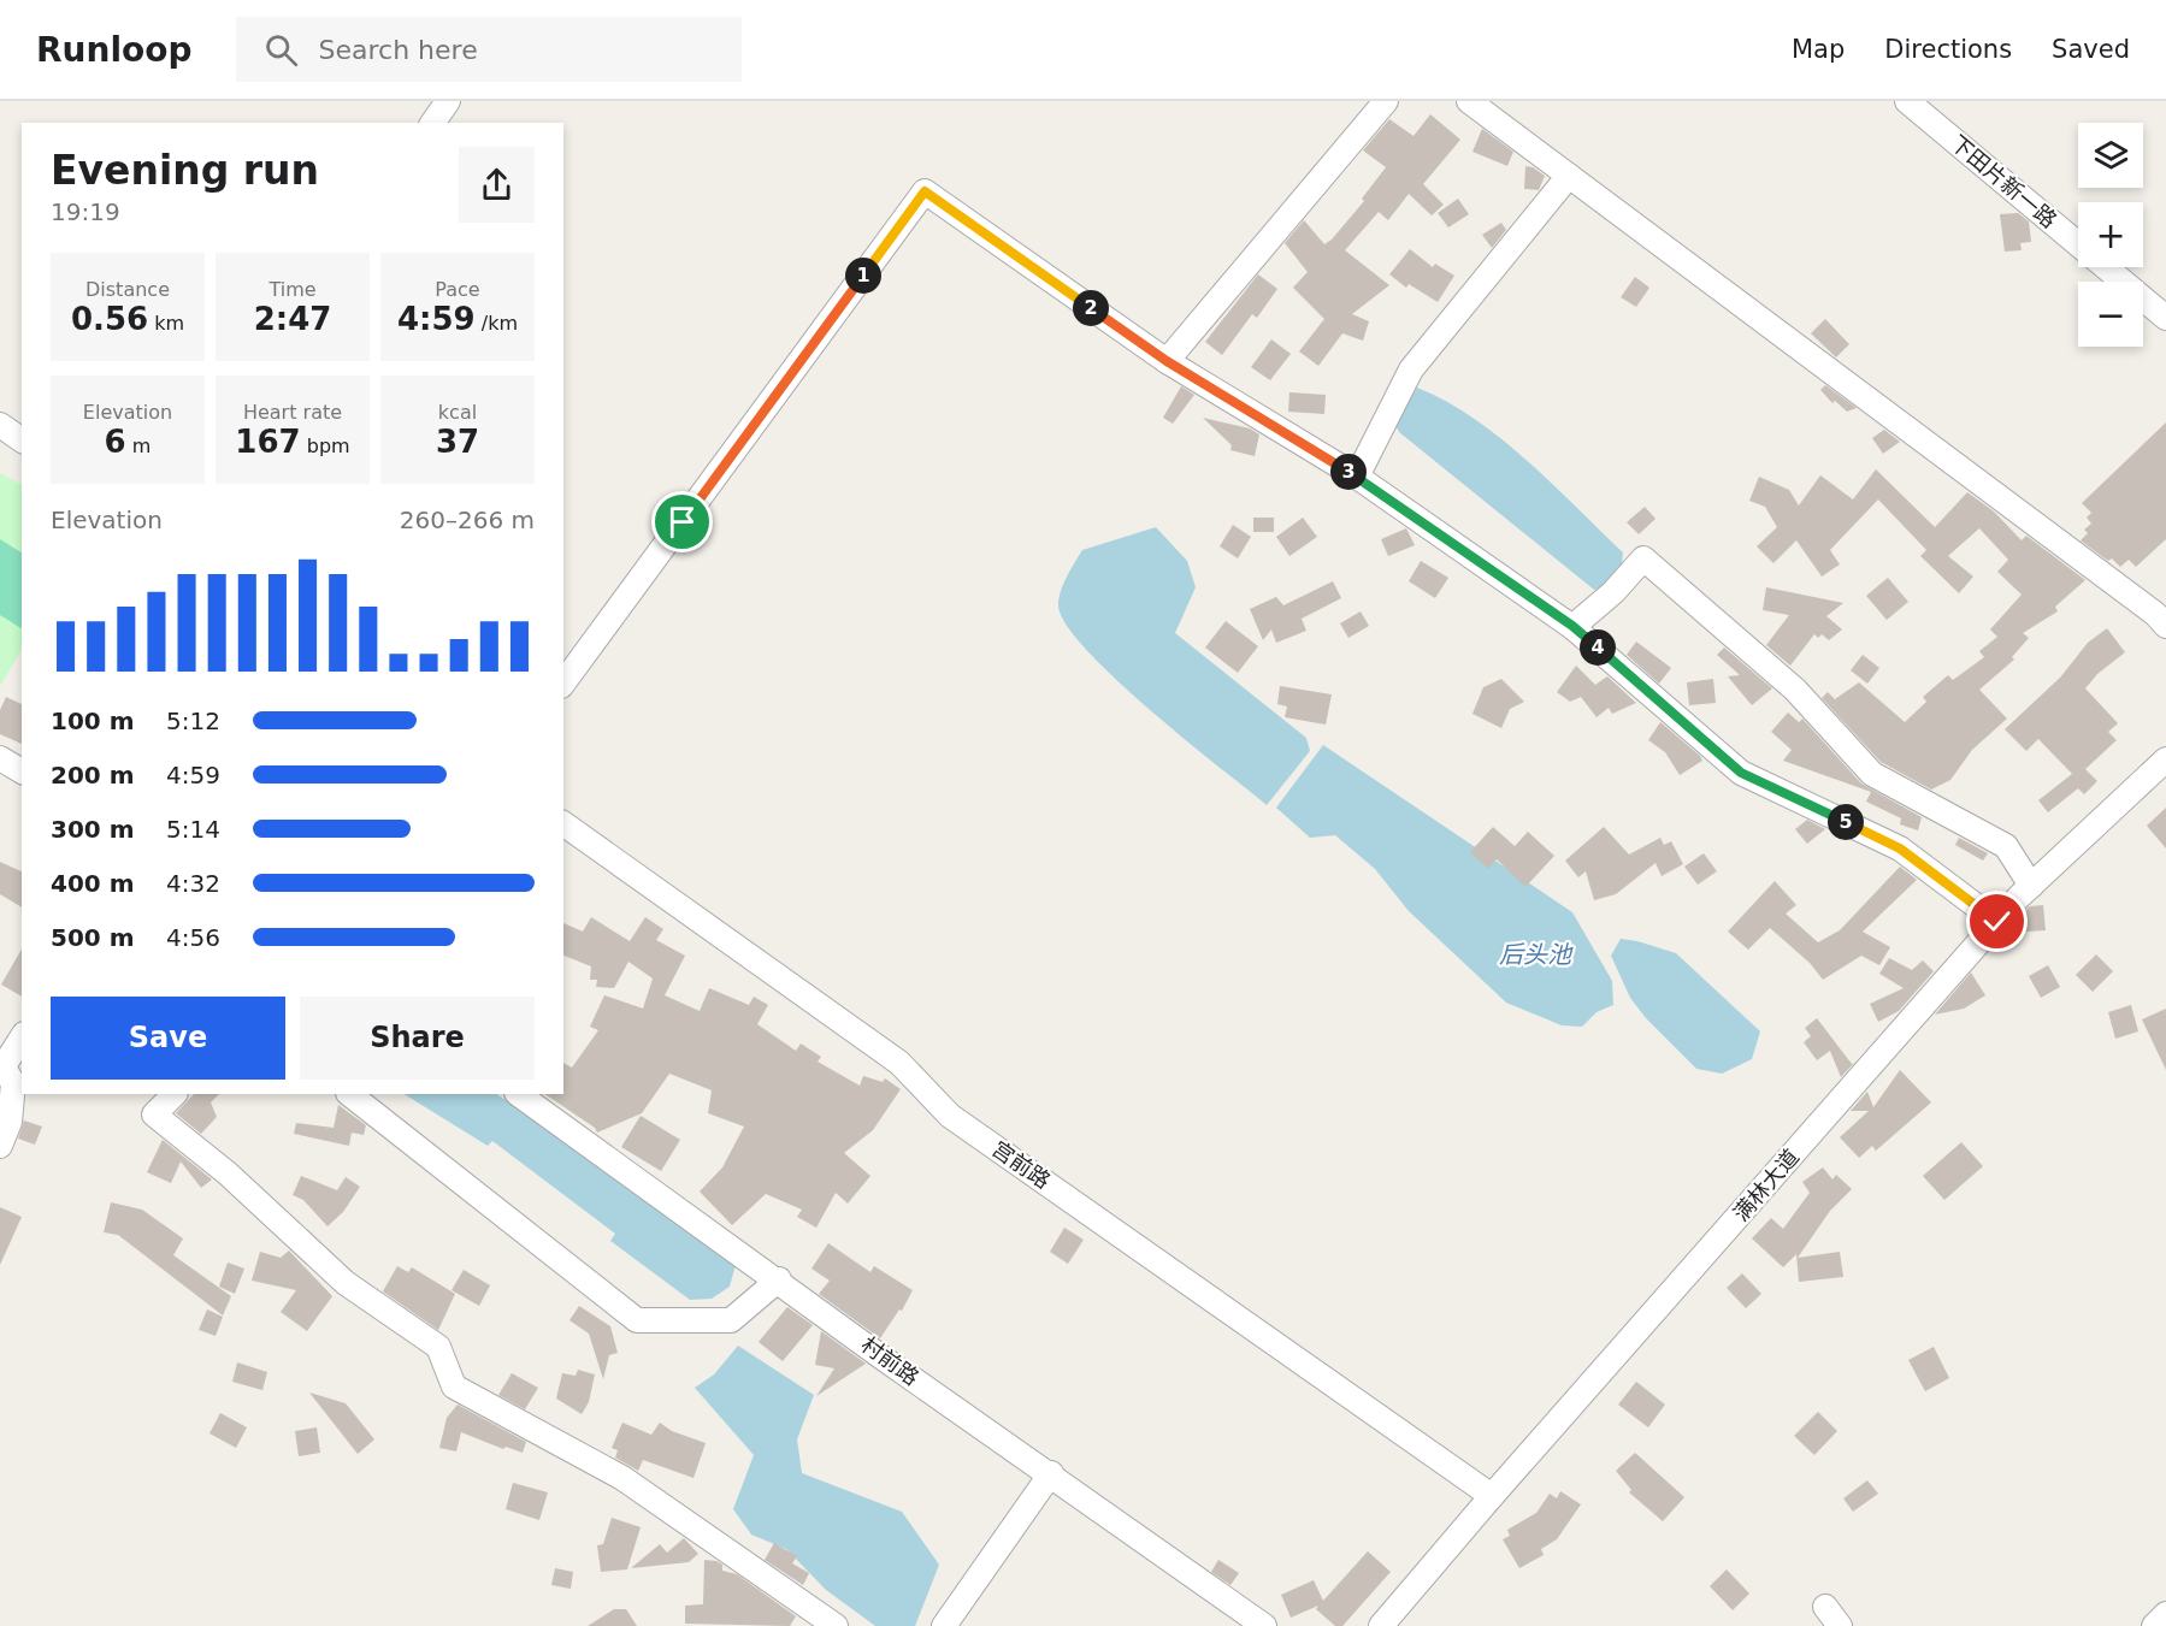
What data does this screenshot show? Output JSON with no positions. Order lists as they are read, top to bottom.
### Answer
{
  "streets": {
    "street": [
      "下田片新一路",
      "宫前路",
      "满林大道",
      "村前路"
    ]
  },
  "crossings": [
    ["宫前路", "满林大道"]
  ],
  "water": ["后头池"],
  "page": {
    "header": "Runloop",
    "search": "Search here",
    "nav": ["Map", "Directions", "Saved"],
    "map_buttons": ["+", "−"],
    "heading": ["Evening run", "19:19"],
    "stats": [
      ["Distance", "0.56 km"],
      ["Time", "2:47"],
      ["Pace", "4:59 /km"],
      ["Elevation", "6 m"],
      ["Heart rate", "167 bpm"],
      ["kcal", "37"]
    ],
    "pins": [
      "1",
      "2",
      "3",
      "4",
      "5"
    ],
    "chart": ["Elevation", "260–266 m"],
    "list": [
      {
        "name": "100 m",
        "note": "5:12"
      },
      {
        "name": "200 m",
        "note": "4:59"
      },
      {
        "name": "300 m",
        "note": "5:14"
      },
      {
        "name": "400 m",
        "note": "4:32"
      },
      {
        "name": "500 m",
        "note": "4:56"
      }
    ],
    "buttons": ["Save", "Share"]
  }
}
